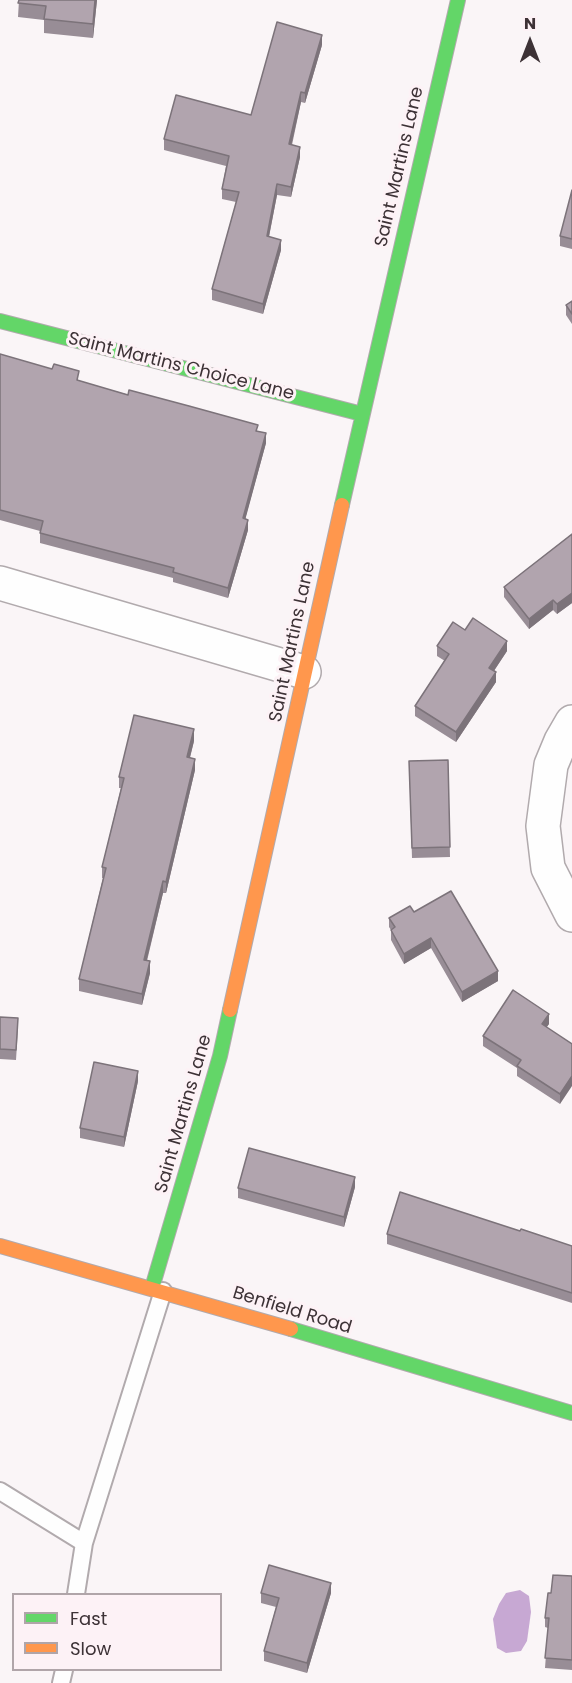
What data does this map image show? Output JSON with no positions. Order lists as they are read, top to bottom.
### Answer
{
  "streets": {
    "street": ["Saint Martins Lane", "Saint Martins Choice Lane", "Benfield Road"]
  },
  "crossings": [
    ["Saint Martins Lane", "Saint Martins Choice Lane"],
    ["Saint Martins Lane", "Benfield Road"]
  ],
  "legend": ["Fast", "Slow"],
  "north": "top"
}
